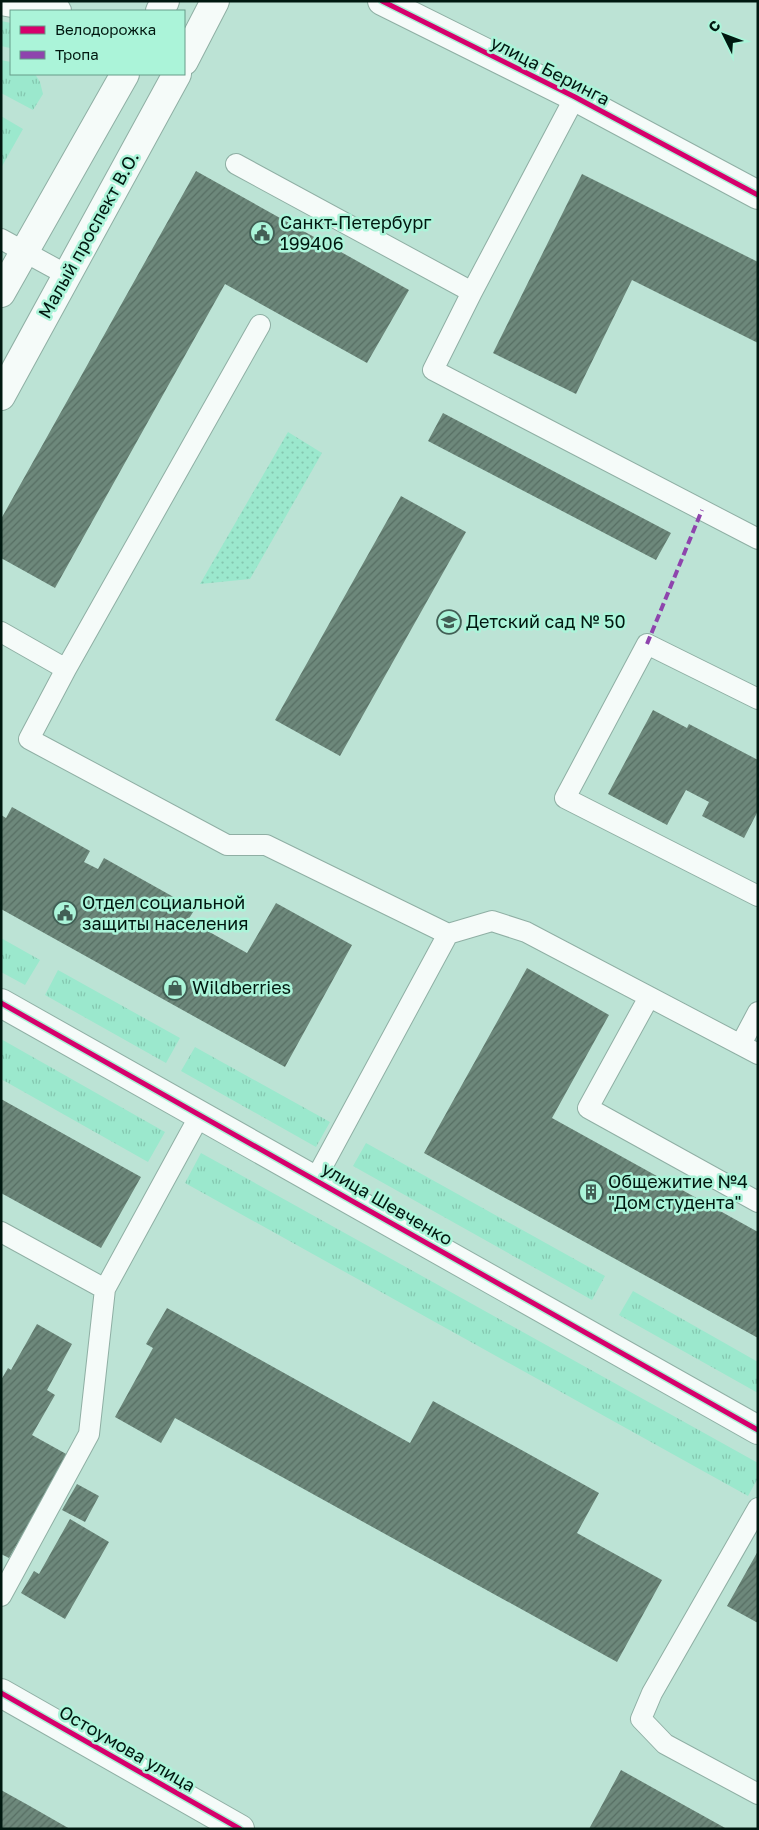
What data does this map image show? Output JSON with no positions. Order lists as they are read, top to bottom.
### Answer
{
  "streets": {
    "street": [
      "улица Беринга",
      "Малый проспект В.О.",
      "улица Шевченко",
      "Остоумова улица"
    ]
  },
  "places": {
    "public building": ["Санкт-Петербург 199406", "Отдел социальной защиты населения"],
    "school or university": ["Детский сад № 50"],
    "shop": ["Wildberries"],
    "building": ["Общежитие №4 \"Дом студента\""]
  },
  "legend": ["Велодорожка", "Тропа"],
  "north": "top left"
}
